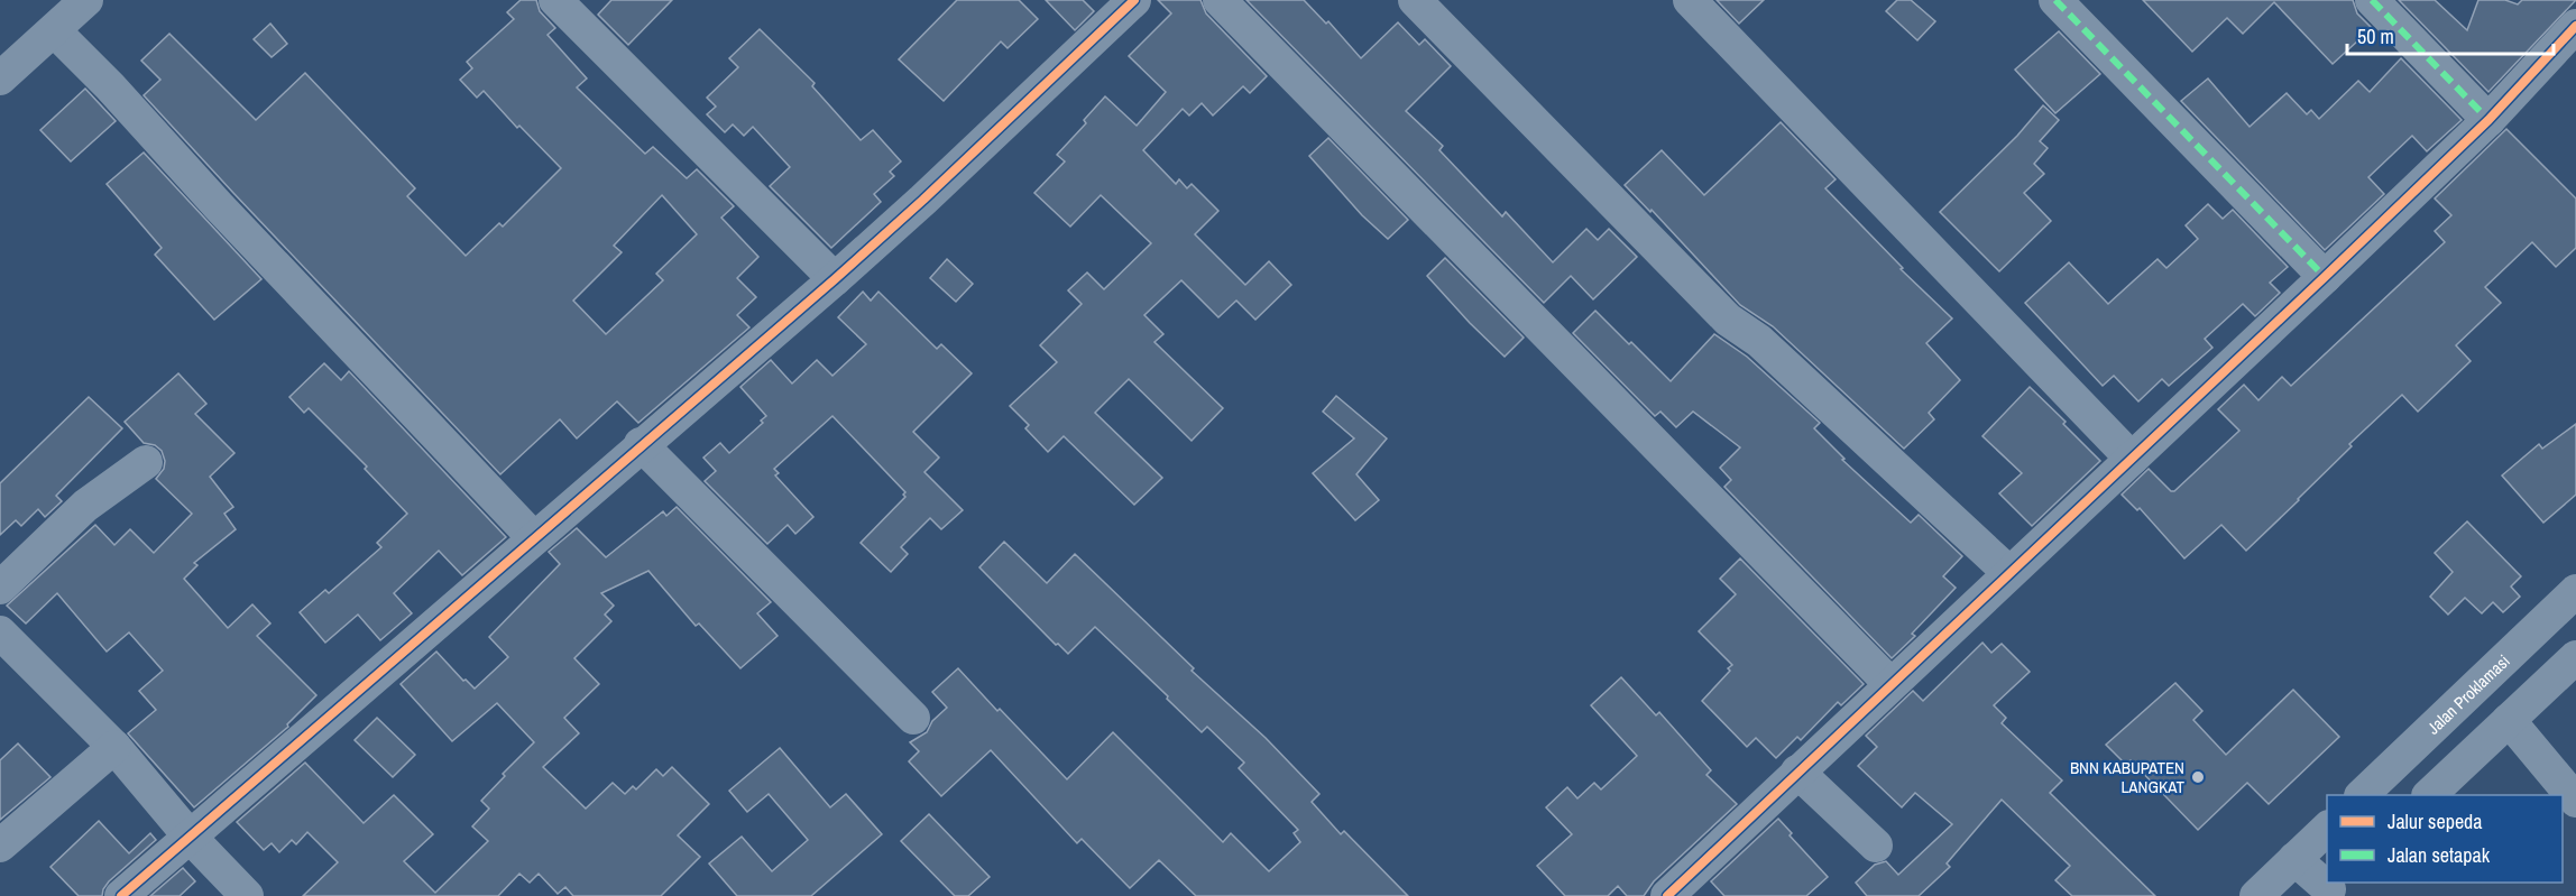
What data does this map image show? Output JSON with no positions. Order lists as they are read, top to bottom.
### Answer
{
  "streets": {
    "street": ["Jalan Proklamasi"]
  },
  "places": ["BNN KABUPATEN LANGKAT"],
  "legend": ["Jalur sepeda", "Jalan setapak"],
  "scale_bar": "50 m"
}
